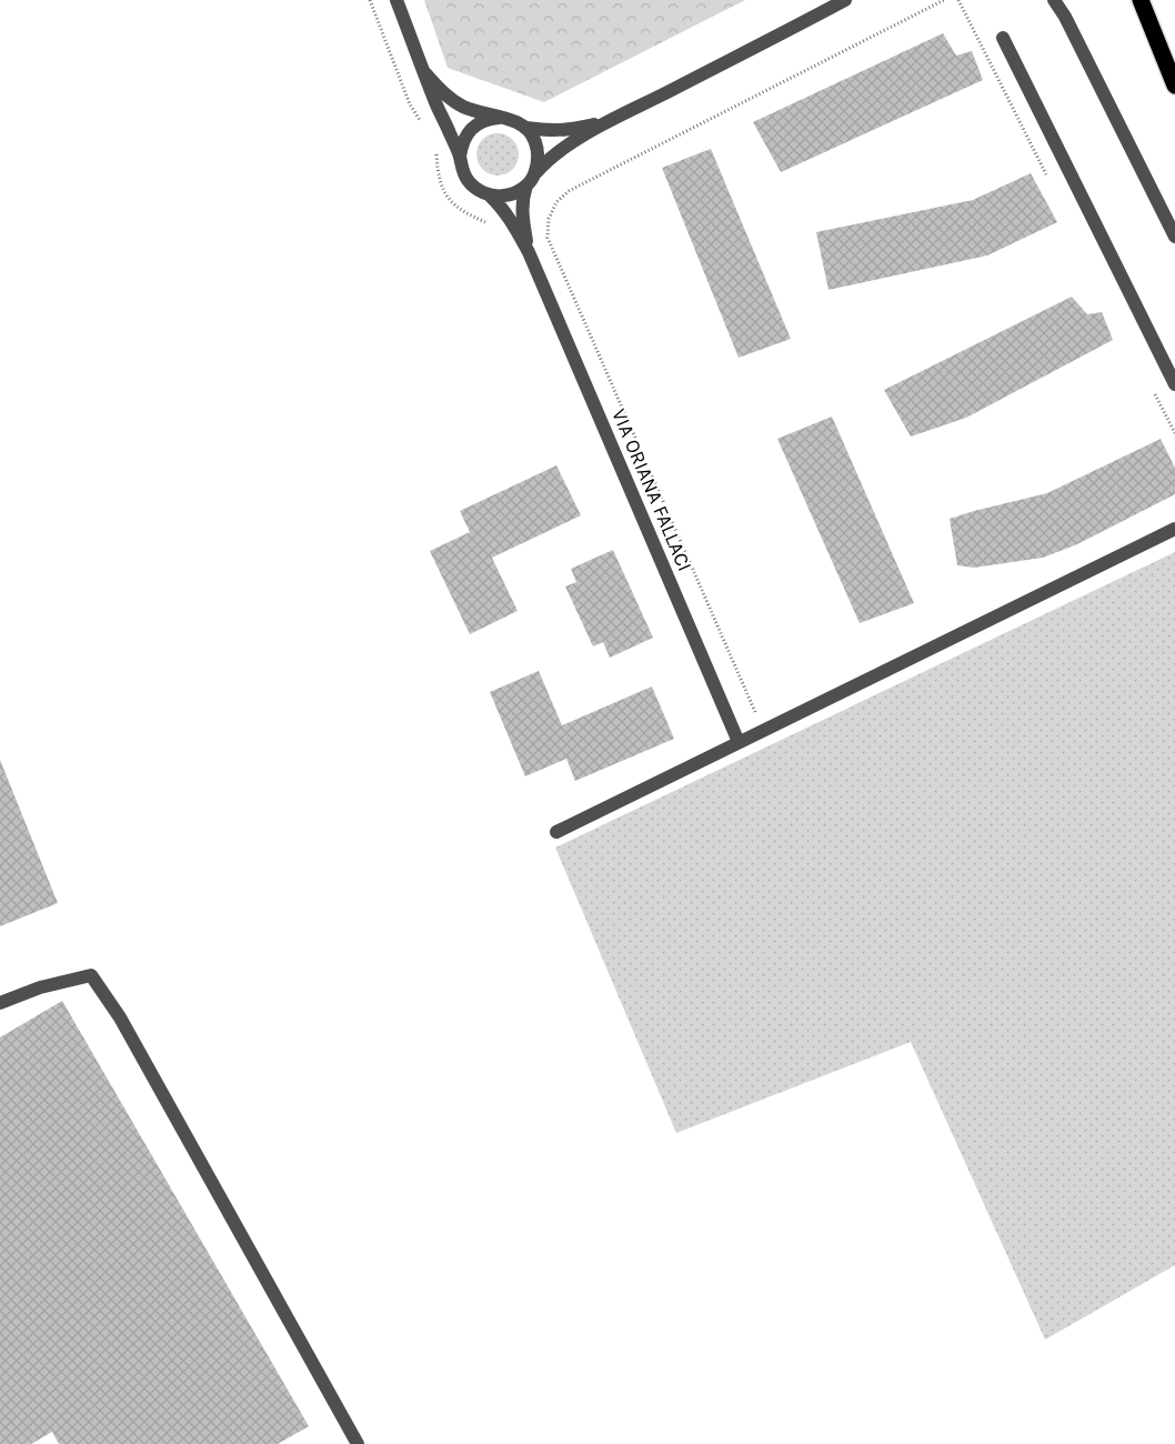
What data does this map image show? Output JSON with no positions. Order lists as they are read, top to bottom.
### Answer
{
  "streets": {
    "street": ["VIA ORIANA FALLACI"]
  }
}
